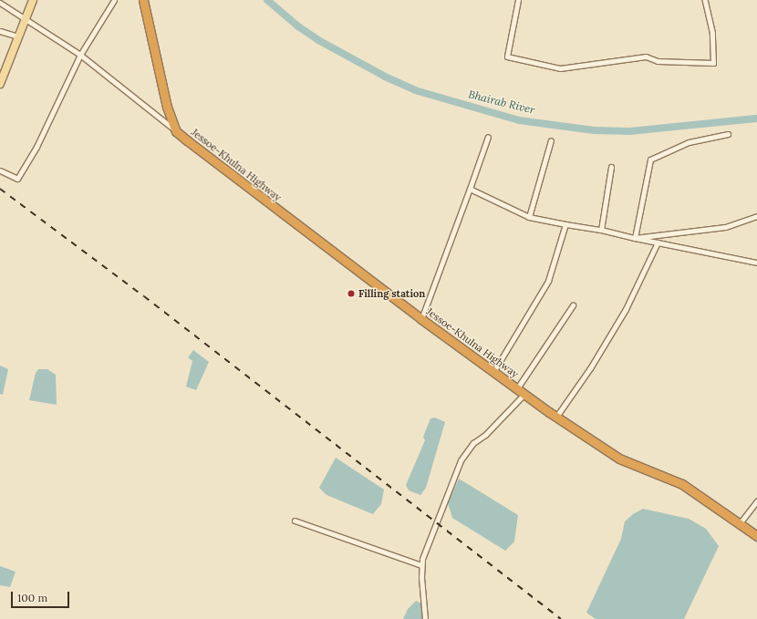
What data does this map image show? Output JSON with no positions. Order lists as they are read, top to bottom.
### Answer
{
  "streets": {
    "highway": ["Jessoe-Khulna Highway"]
  },
  "water": ["Bhairab River"],
  "places": ["Filling station"],
  "scale_bar": "100 m"
}
